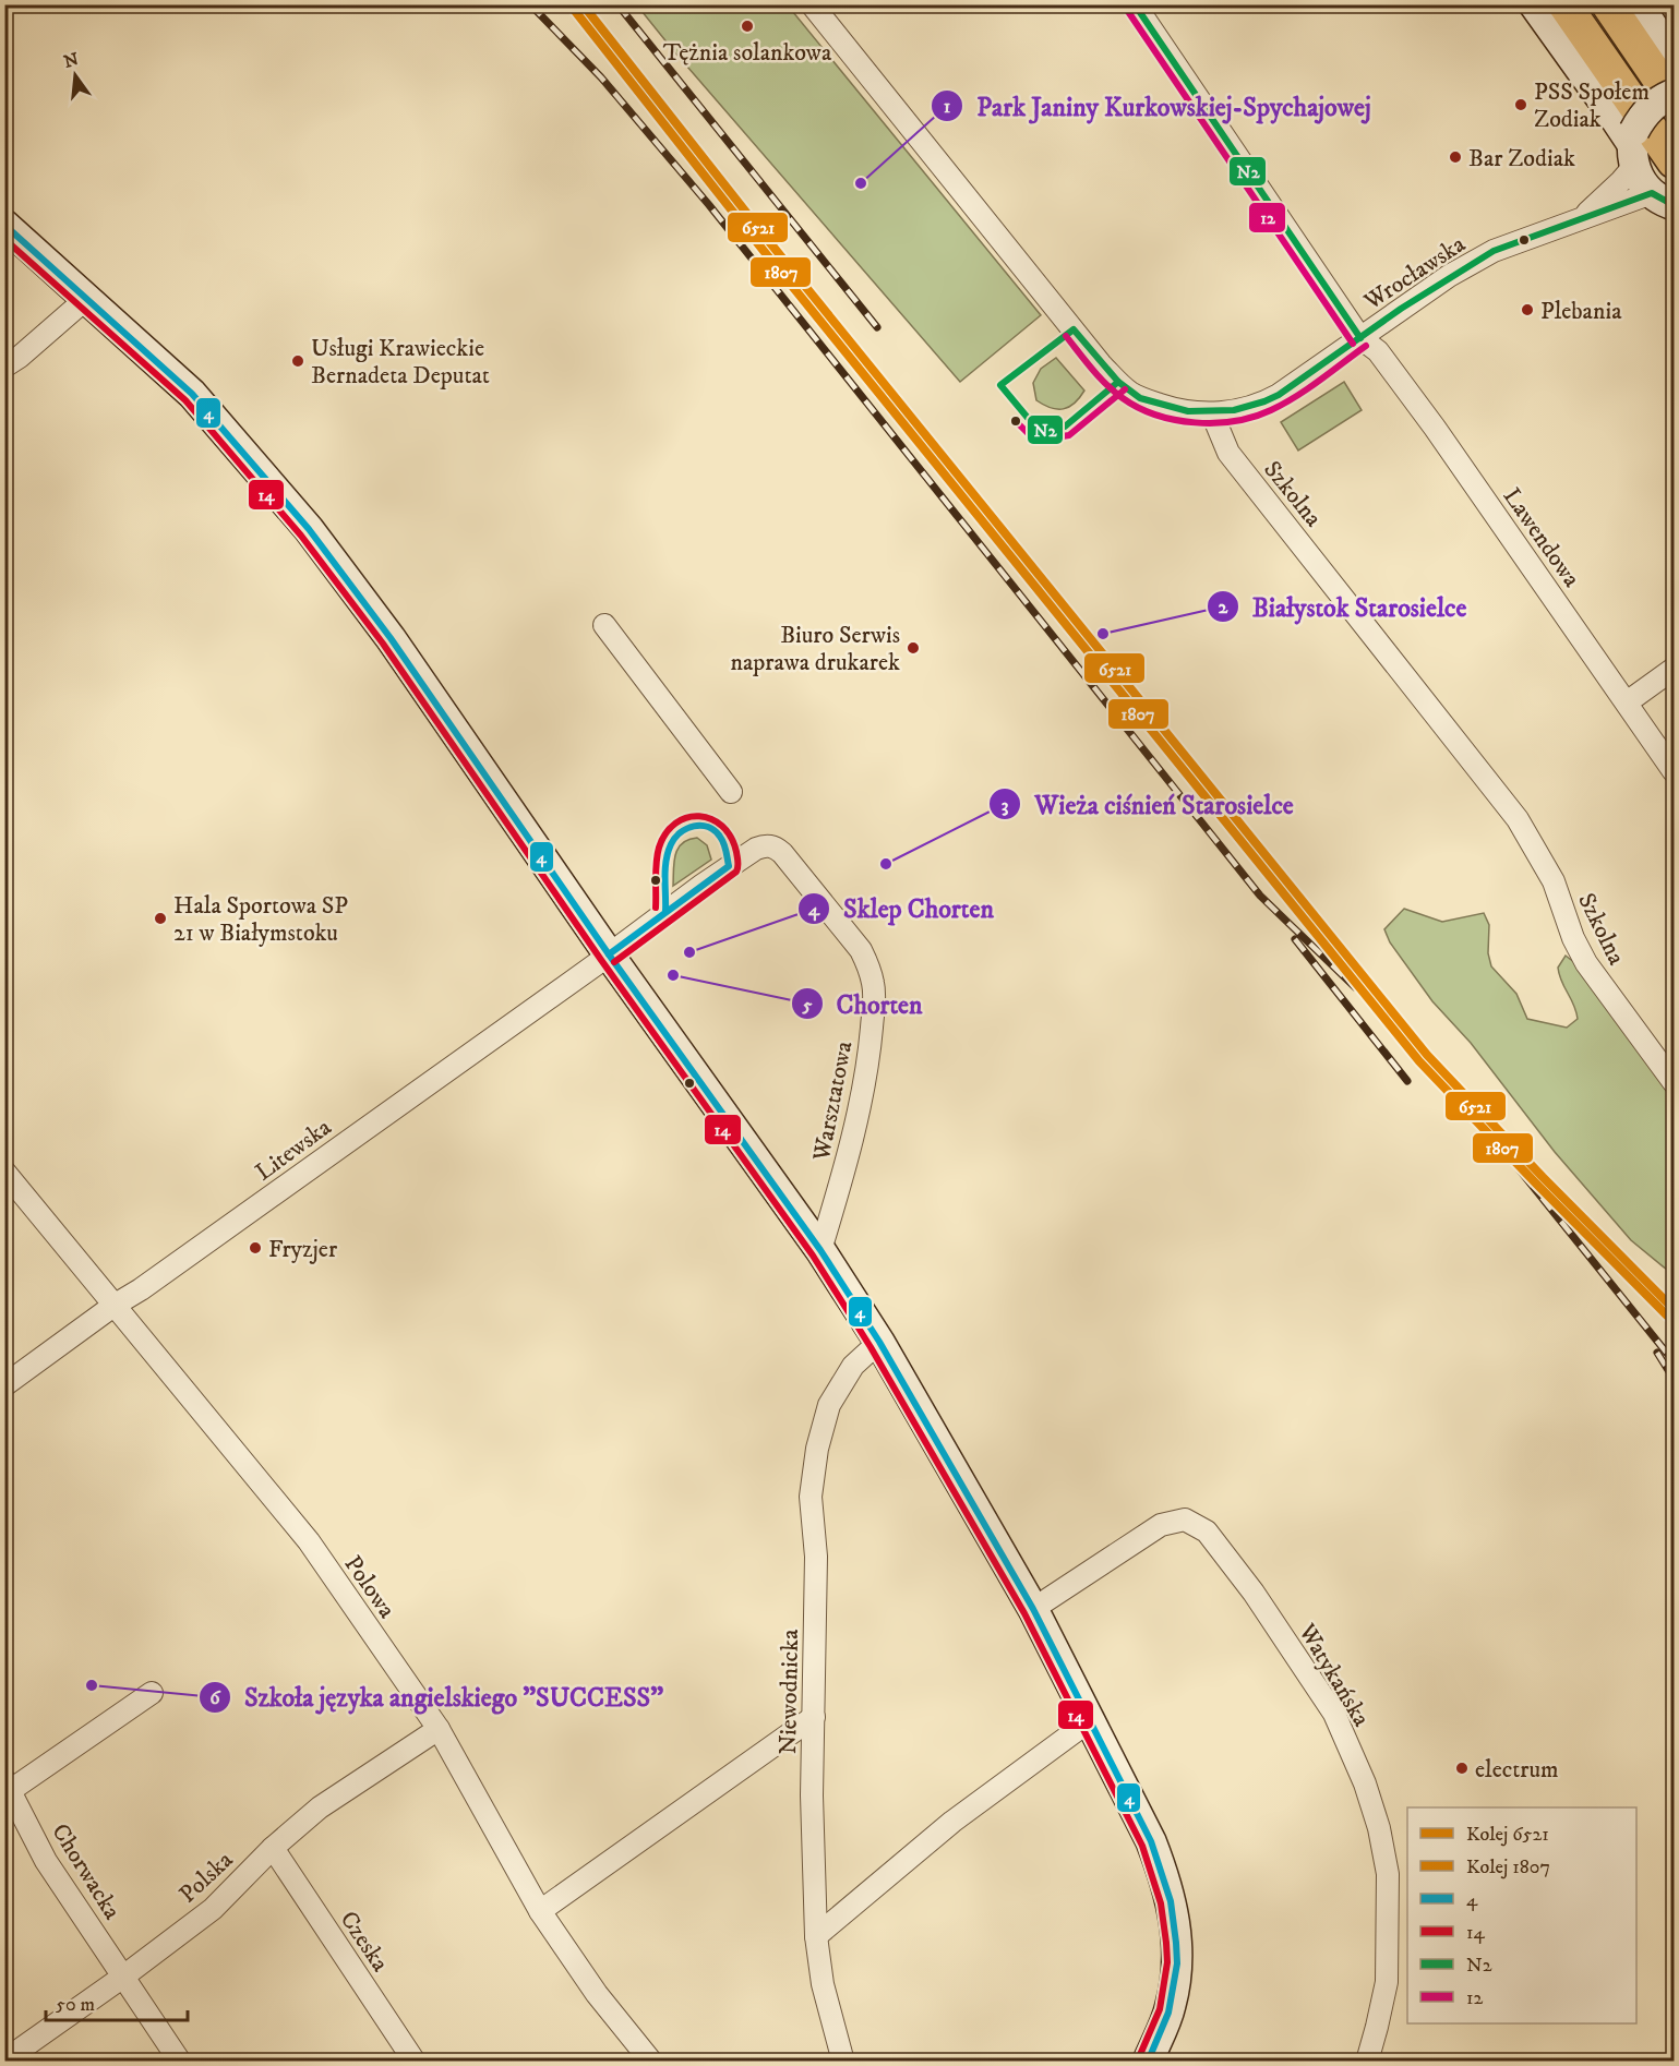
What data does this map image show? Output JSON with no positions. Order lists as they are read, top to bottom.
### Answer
{
  "streets": {
    "street": [
      "Wrocławska",
      "Szkolna",
      "Lawendowa",
      "Warsztatowa",
      "Litewska",
      "Polowa",
      "Watykańska",
      "Niewodnicka",
      "Chorwacka",
      "Polska",
      "Czeska"
    ]
  },
  "crossings": [
    ["Wrocławska", "Szkolna"],
    ["Wrocławska", "Lawendowa"],
    ["Warsztatowa", "Litewska"],
    ["Litewska", "Polowa"],
    ["Polowa", "Polska"],
    ["Chorwacka", "Polska"],
    ["Polska", "Czeska"]
  ],
  "places": [
    "Tężnia solankowa",
    "PSS Społem Zodiak",
    "Bar Zodiak",
    "Park Janiny Kurkowskiej-Spychajowej",
    "Plebania",
    "Usługi Krawieckie Bernadeta Deputat",
    "Białystok Starosielce",
    "Biuro Serwis naprawa drukarek",
    "Wieża ciśnień Starosielce",
    "Hala Sportowa SP 21 w Białymstoku",
    "Sklep Chorten",
    "Chorten",
    "Fryzjer",
    "Szkoła języka angielskiego \"SUCCESS\"",
    "electrum"
  ],
  "lines": [
    "rail line 6521",
    "transit line N2",
    "transit line 12",
    "rail line 1807",
    "transit line 4",
    "transit line 14"
  ],
  "legend": [
    "Kolej 6521",
    "Kolej 1807",
    "4",
    "14",
    "N2",
    "12"
  ],
  "scale_bar": "50 m",
  "north": "top"
}
